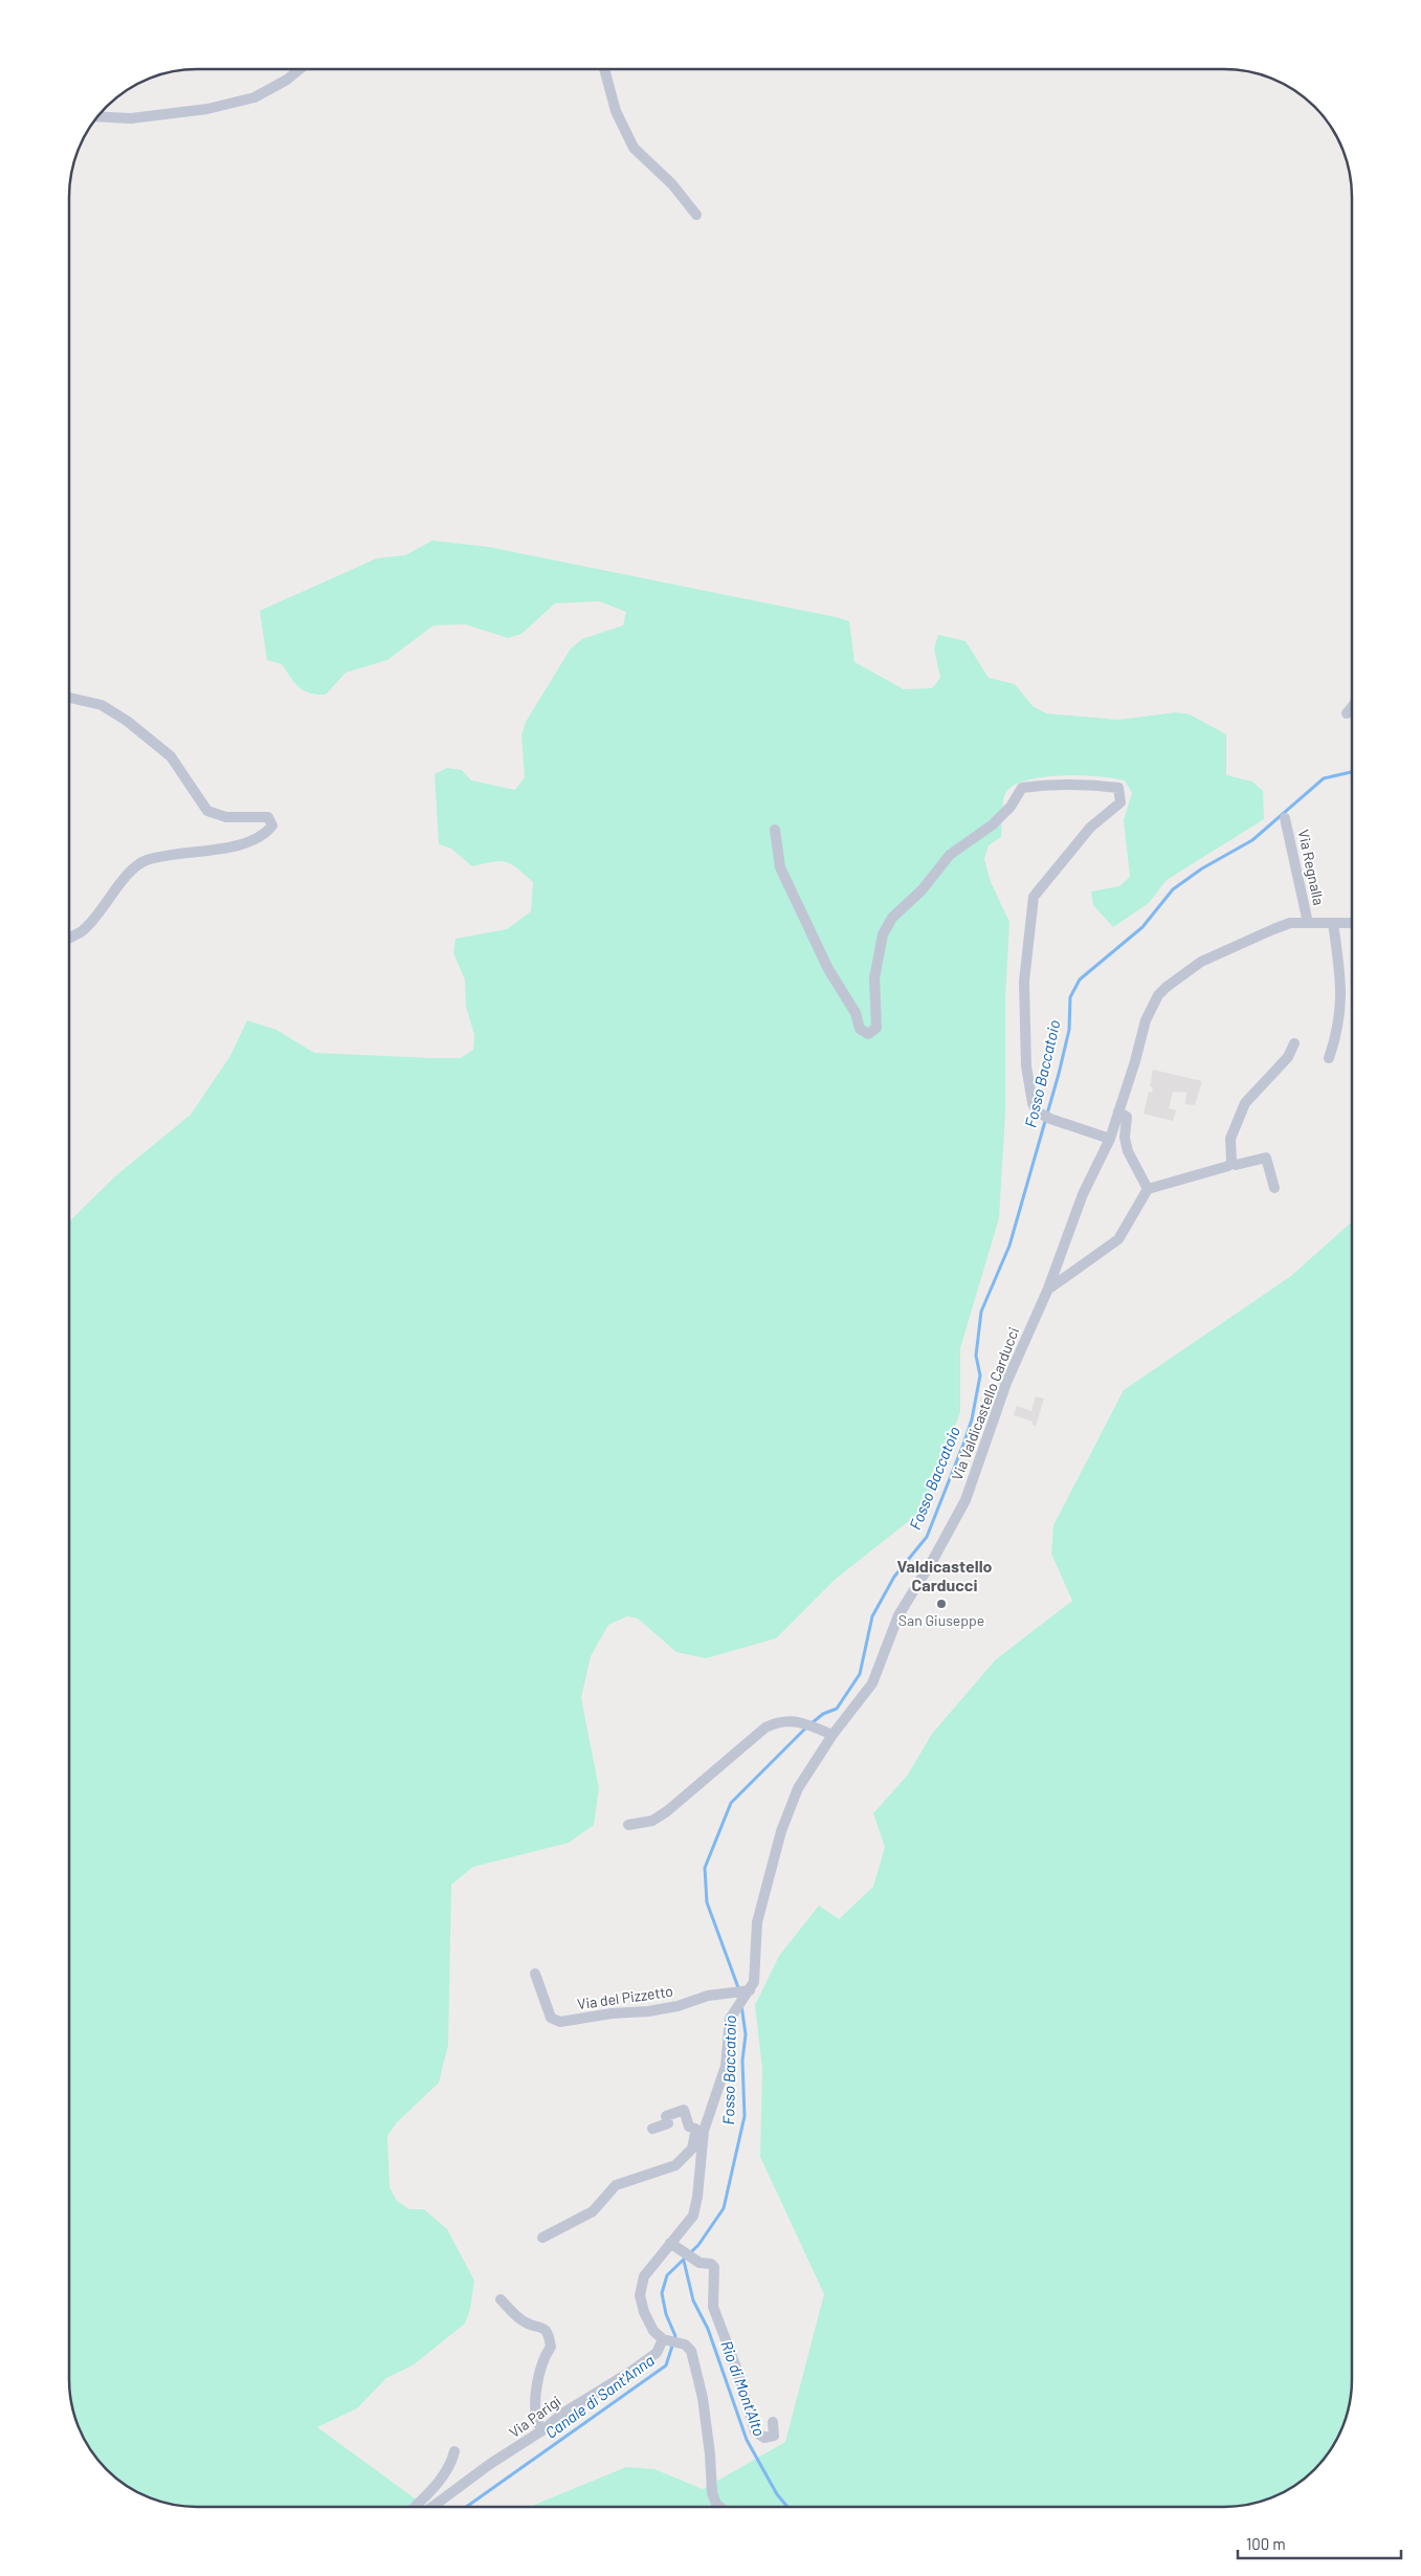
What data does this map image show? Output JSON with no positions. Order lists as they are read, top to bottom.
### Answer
{
  "streets": {
    "street": [
      "Via Regnalla",
      "Via Valdicastello Carducci",
      "Via del Pizzetto",
      "Via Parigi"
    ]
  },
  "crossings": [
    ["Via Regnalla", "Via Valdicastello Carducci"],
    ["Via Valdicastello Carducci", "Via del Pizzetto"],
    ["Via Valdicastello Carducci", "Via Parigi"]
  ],
  "districts": ["Valdicastello Carducci"],
  "water": ["Fosso Baccatoio", "Rio di Mont'Alto", "Canale di Sant'Anna"],
  "places": ["San Giuseppe"],
  "scale_bar": "100 m"
}
